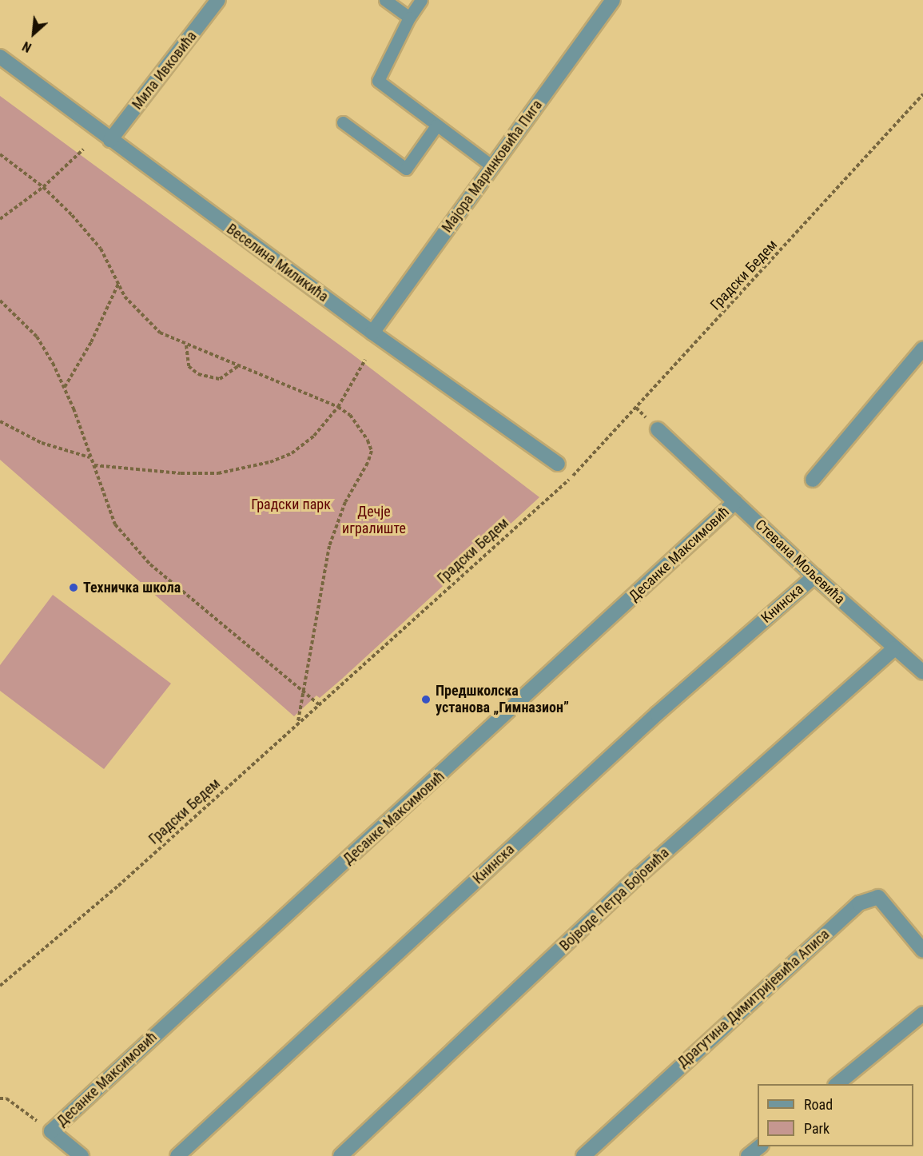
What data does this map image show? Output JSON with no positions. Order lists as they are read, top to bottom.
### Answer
{
  "streets": {
    "street": [
      "Мила Ивковића",
      "Мајора Маринковића Пига",
      "Веселина Миликића",
      "Десанке Максимовић",
      "Стевана Мољевића",
      "Книнска",
      "Војводе Петра Бојовића",
      "Драгутина Димитријевића Аписа"
    ],
    "path": ["Градски Бедем"]
  },
  "crossings": [
    ["Мила Ивковића", "Веселина Миликића"],
    ["Мајора Маринковића Пига", "Веселина Миликића"],
    ["Десанке Максимовић", "Стевана Мољевића"],
    ["Стевана Мољевића", "Книнска"],
    ["Стевана Мољевића", "Војводе Петра Бојовића"]
  ],
  "parks": ["Градски парк", "Дечје игралиште"],
  "places": ["Техничка школа", "Предшколска установа „Гимназион”"],
  "legend": ["Road", "Park"],
  "north": "bottom left"
}
